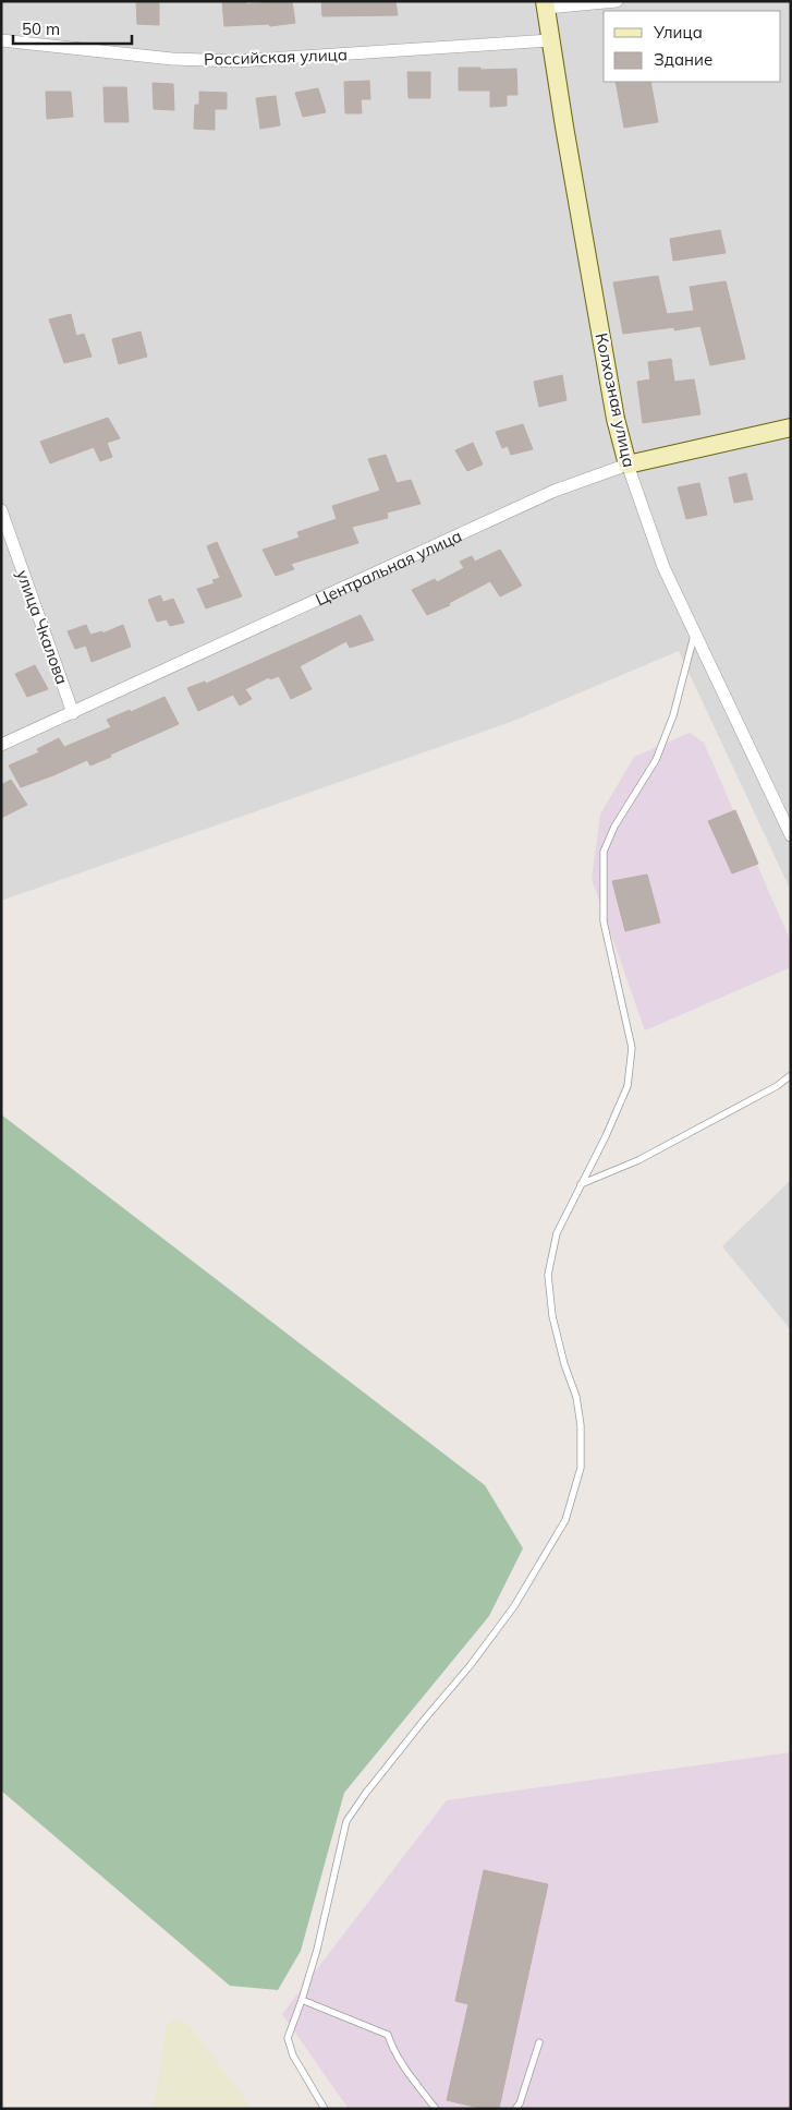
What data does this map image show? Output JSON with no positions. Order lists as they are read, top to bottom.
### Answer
{
  "streets": {
    "street": [
      "Российская улица",
      "Колхозная улица",
      "Центральная улица",
      "улица Чкалова"
    ]
  },
  "crossings": [
    ["Российская улица", "Колхозная улица"],
    ["Колхозная улица", "Центральная улица"],
    ["Центральная улица", "улица Чкалова"]
  ],
  "legend": ["Улица", "Здание"],
  "scale_bar": "50 m"
}
